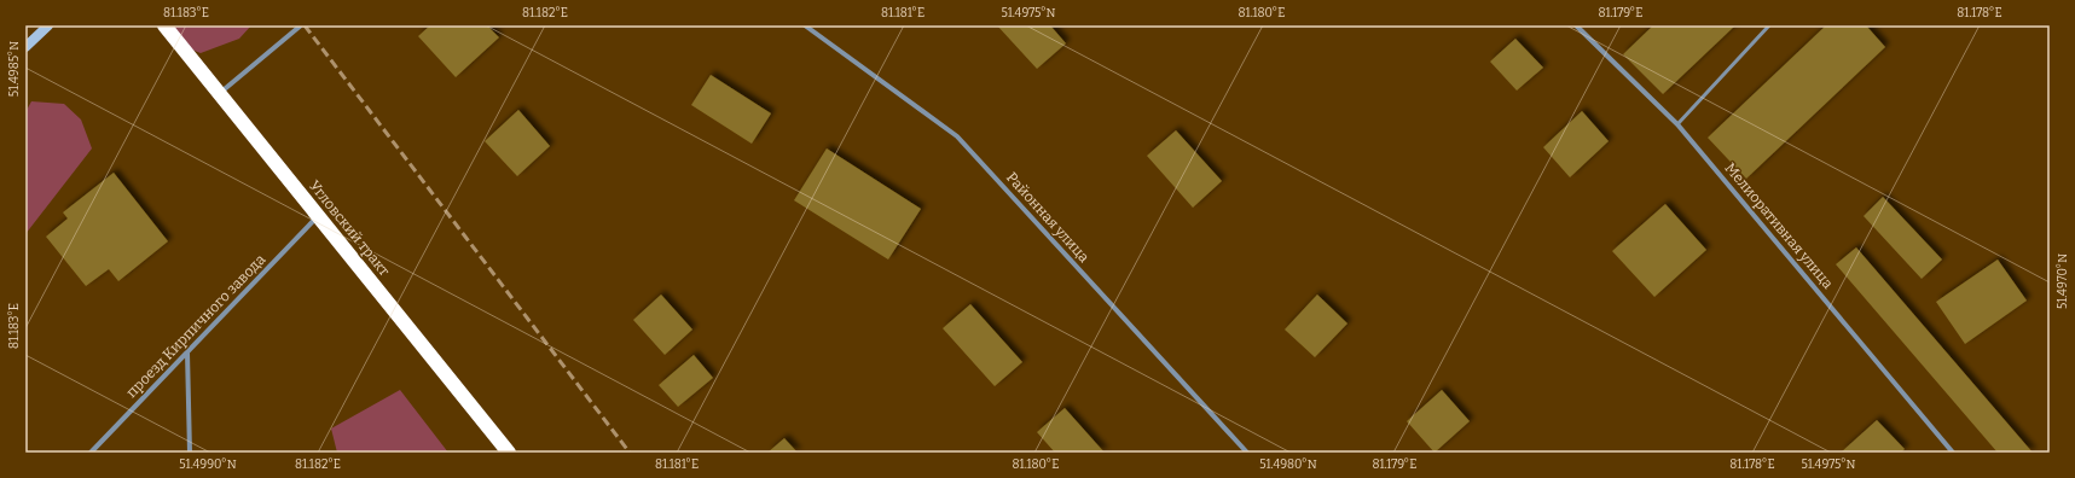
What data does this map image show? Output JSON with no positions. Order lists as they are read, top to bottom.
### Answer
{
  "streets": {
    "highway": ["Угловский тракт"],
    "street": ["Районная улица", "Мелиоративная улица", "проезд Кирпичного завода"]
  },
  "crossings": [
    ["Угловский тракт", "проезд Кирпичного завода"]
  ],
  "coordinates": [
    "81.183°E",
    "81.182°E",
    "81.181°E",
    "51.4975°N",
    "81.180°E",
    "81.179°E",
    "81.178°E",
    "51.4985°N",
    "51.4970°N",
    "51.4990°N",
    "51.4980°N"
  ]
}
